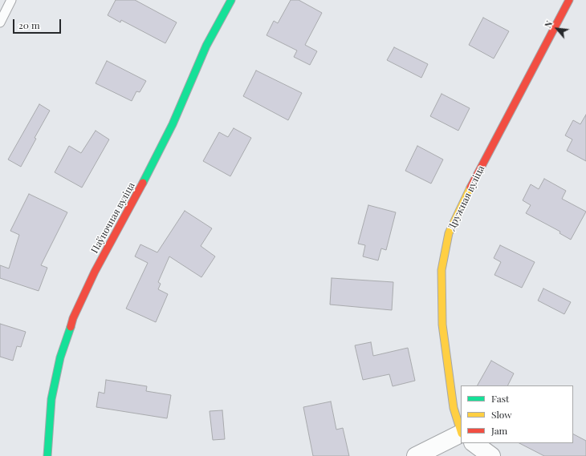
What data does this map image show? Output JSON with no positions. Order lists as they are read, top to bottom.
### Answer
{
  "streets": {
    "street": ["Дружная вуліца", "Паўночная вуліца"]
  },
  "legend": ["Fast", "Slow", "Jam"],
  "scale_bar": "20 m",
  "north": "top left"
}
